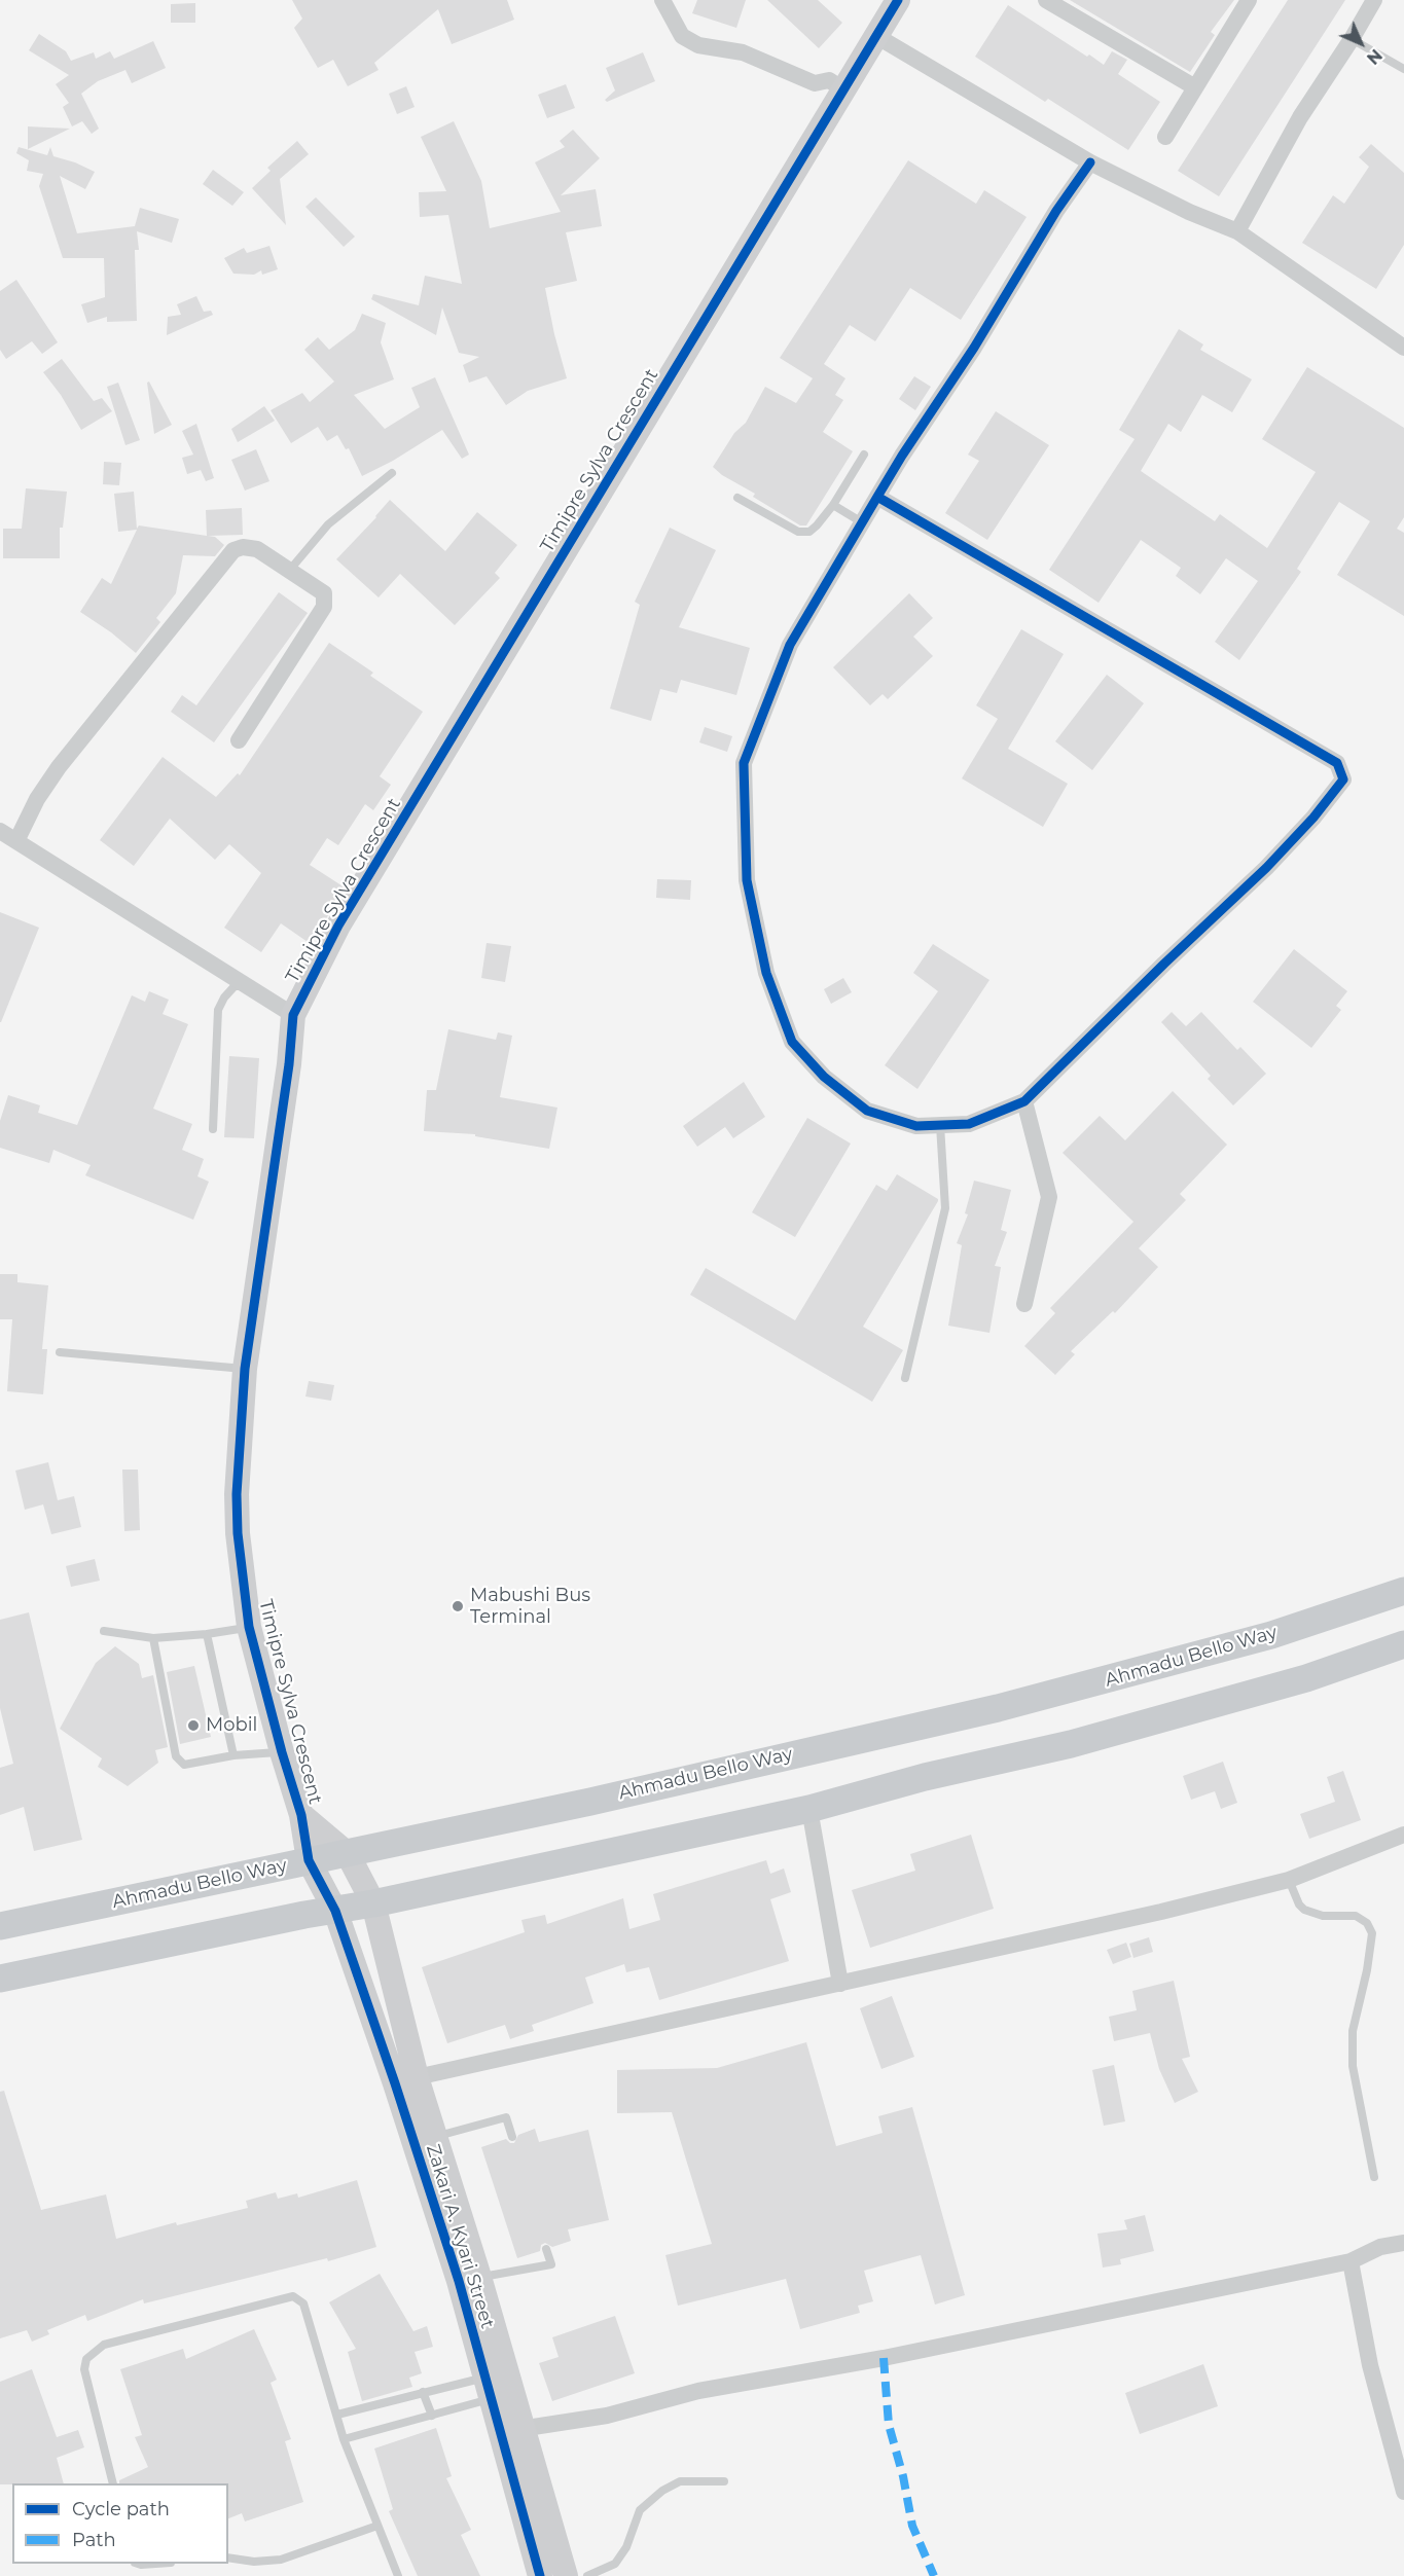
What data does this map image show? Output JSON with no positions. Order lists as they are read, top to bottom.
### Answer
{
  "streets": {
    "main road": ["Ahmadu Bello Way"],
    "street": ["Timipre Sylva Crescent", "Zakari A. Kyari Street"]
  },
  "crossings": [
    ["Timipre Sylva Crescent", "Ahmadu Bello Way"],
    ["Timipre Sylva Crescent", "Zakari A. Kyari Street"]
  ],
  "places": ["Mabushi Bus Terminal", "Mobil"],
  "legend": ["Cycle path", "Path"],
  "north": "bottom right"
}
